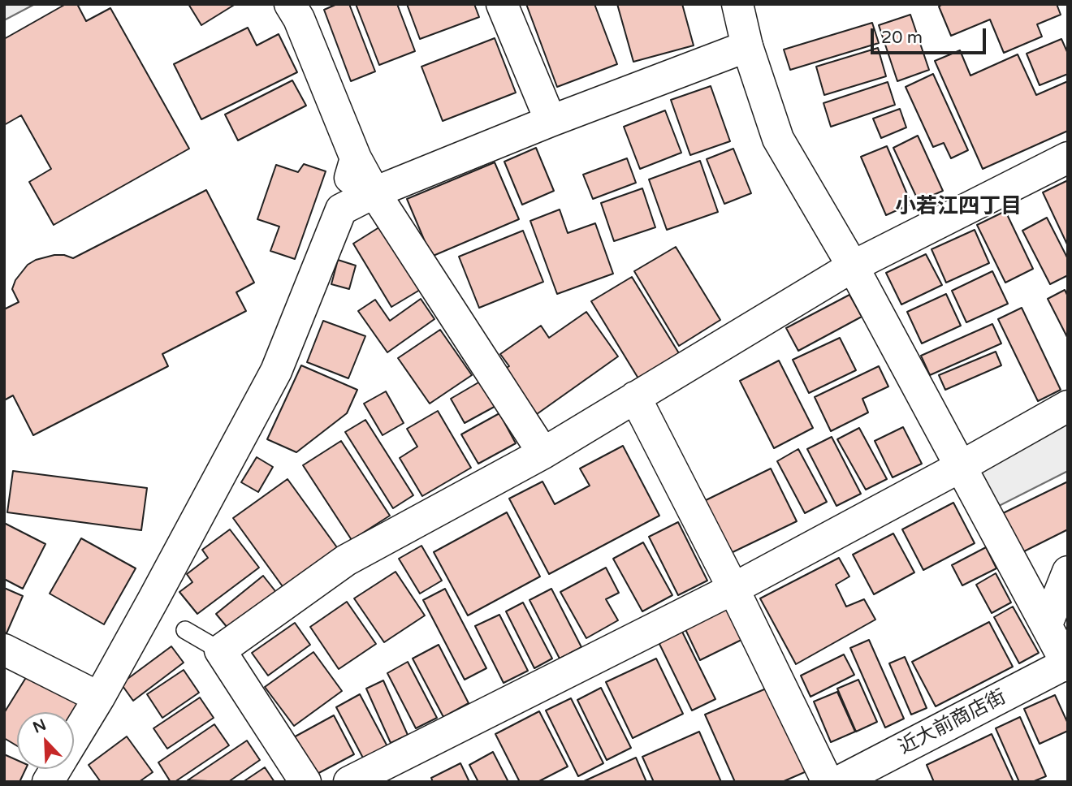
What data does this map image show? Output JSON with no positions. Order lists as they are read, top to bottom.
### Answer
{
  "streets": {
    "street": ["近大前商店街"]
  },
  "districts": ["小若江四丁目"],
  "scale_bar": "20 m",
  "north": "top left"
}
